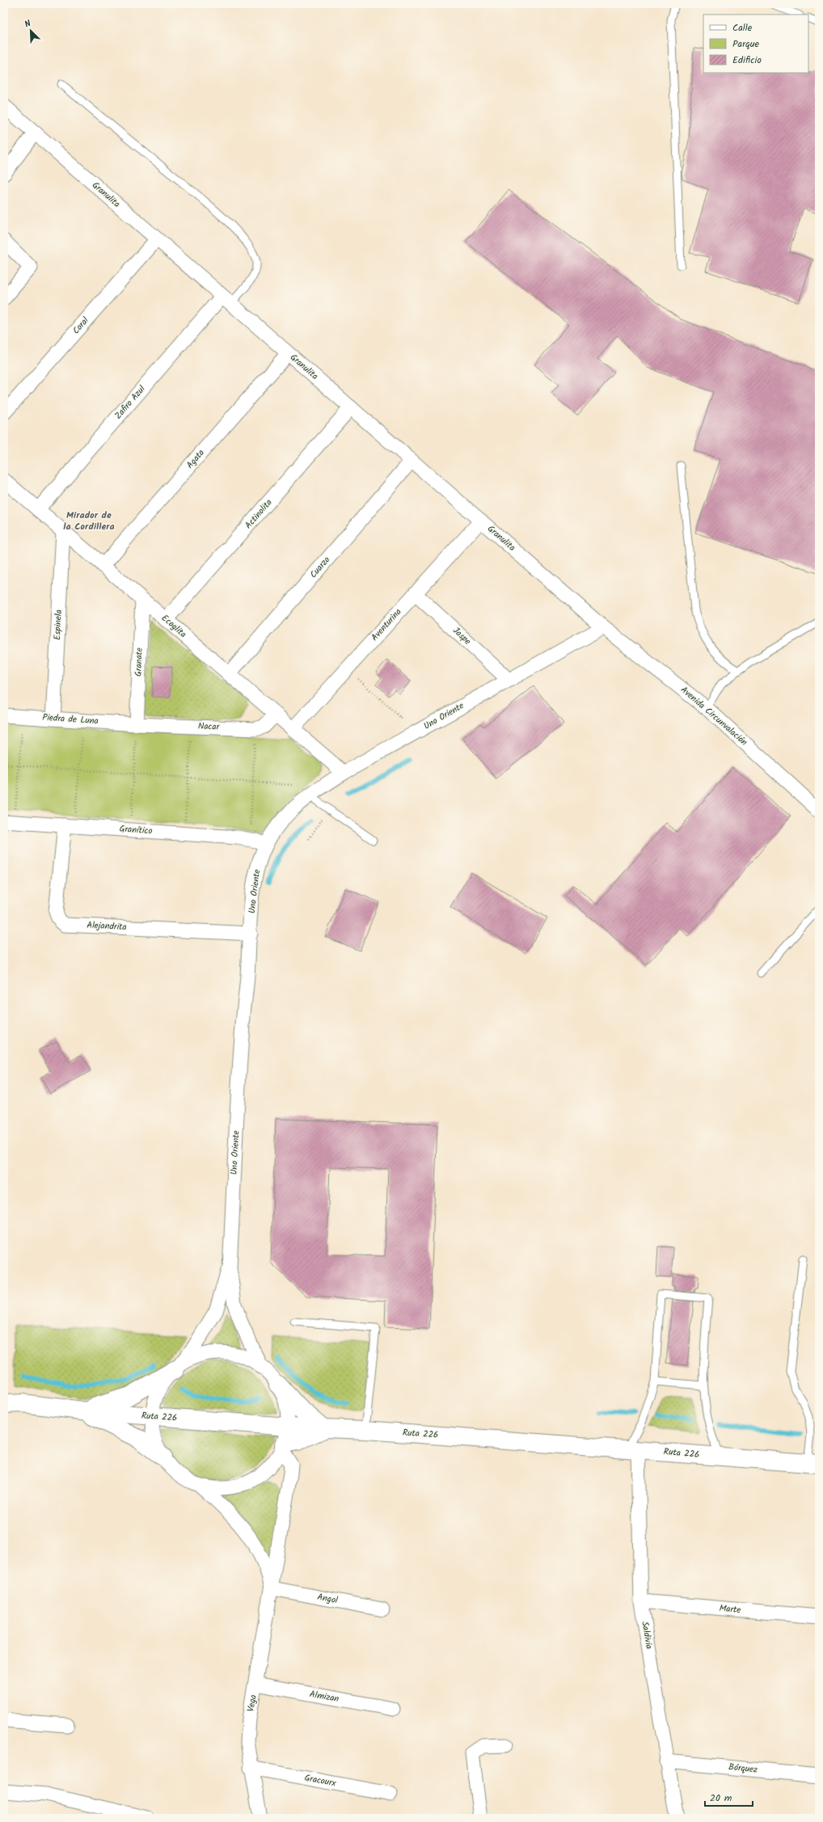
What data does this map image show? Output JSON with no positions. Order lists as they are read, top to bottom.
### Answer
{
  "streets": {
    "main road": ["Ruta 226"],
    "street": [
      "Granulita",
      "Coral",
      "Zafiro Azul",
      "Agata",
      "Actinolita",
      "Cuarzo",
      "Espinela",
      "Aventurina",
      "Ecoglita",
      "Jaspe",
      "Granate",
      "Uno Oriente",
      "Avenida Circunvalación",
      "Piedra de Luna",
      "Nacar",
      "Granítico",
      "Alejandrita",
      "Angol",
      "Marte",
      "Saldivia",
      "Almizan",
      "Vega",
      "Bórquez",
      "Gracourx"
    ]
  },
  "crossings": [
    ["Granulita", "Coral"],
    ["Granulita", "Zafiro Azul"],
    ["Granulita", "Agata"],
    ["Granulita", "Actinolita"],
    ["Granulita", "Cuarzo"],
    ["Granulita", "Aventurina"],
    ["Granulita", "Uno Oriente"],
    ["Granulita", "Avenida Circunvalación"],
    ["Zafiro Azul", "Ecoglita"],
    ["Agata", "Ecoglita"],
    ["Actinolita", "Ecoglita"],
    ["Cuarzo", "Ecoglita"],
    ["Espinela", "Ecoglita"],
    ["Espinela", "Piedra de Luna"],
    ["Aventurina", "Ecoglita"],
    ["Aventurina", "Jaspe"],
    ["Ecoglita", "Granate"],
    ["Ecoglita", "Uno Oriente"],
    ["Jaspe", "Uno Oriente"],
    ["Granate", "Piedra de Luna"],
    ["Granate", "Nacar"],
    ["Uno Oriente", "Avenida Circunvalación"],
    ["Uno Oriente", "Granítico"],
    ["Uno Oriente", "Alejandrita"],
    ["Piedra de Luna", "Nacar"],
    ["Granítico", "Alejandrita"],
    ["Ruta 226", "Saldivia"],
    ["Angol", "Vega"],
    ["Marte", "Saldivia"],
    ["Saldivia", "Bórquez"],
    ["Almizan", "Vega"],
    ["Vega", "Gracourx"]
  ],
  "districts": ["Mirador de la Cordillera"],
  "legend": ["Calle", "Parque", "Edificio"],
  "scale_bar": "20 m",
  "north": "top left"
}
